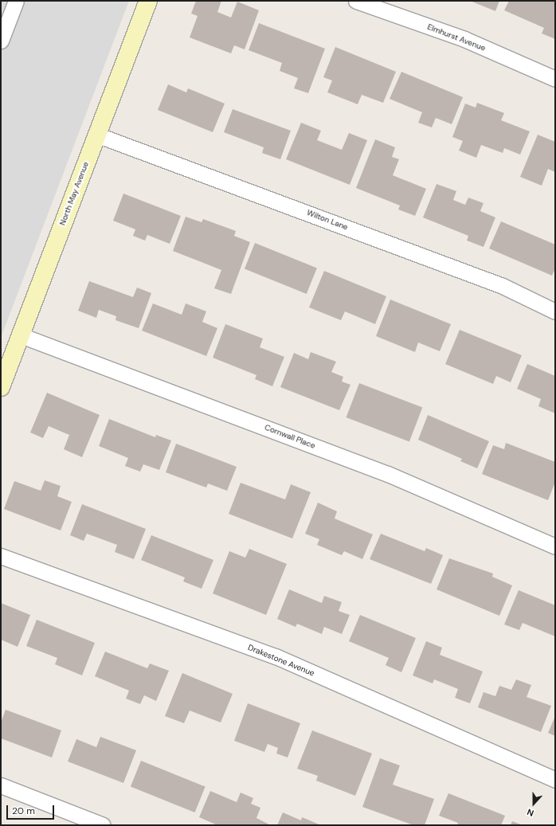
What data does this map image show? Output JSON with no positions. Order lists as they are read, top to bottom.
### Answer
{
  "streets": {
    "main road": ["North May Avenue"],
    "street": [
      "Elmhurst Avenue",
      "Wilton Lane",
      "Cornwall Place",
      "Drakestone Avenue"
    ]
  },
  "crossings": [
    ["North May Avenue", "Wilton Lane"],
    ["North May Avenue", "Cornwall Place"]
  ],
  "scale_bar": "20 m",
  "north": "bottom"
}
